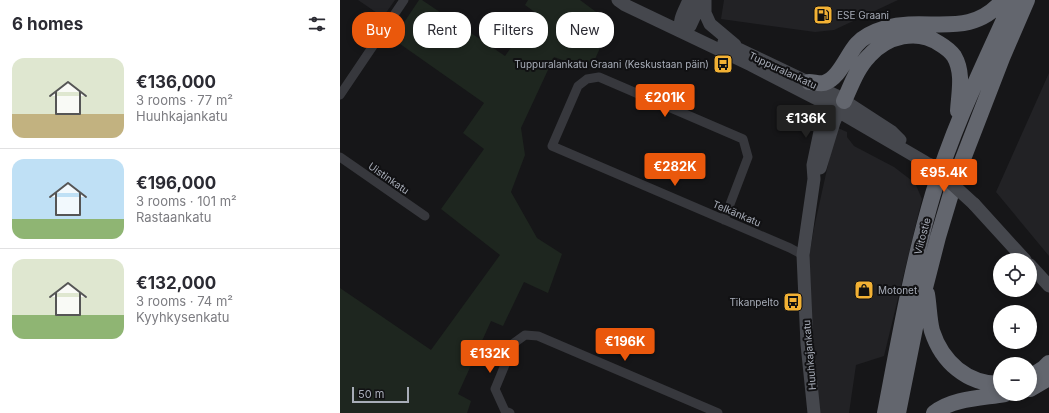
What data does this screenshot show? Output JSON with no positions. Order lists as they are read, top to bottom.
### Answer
{
  "streets": {
    "highway": ["Viitostie"],
    "street": [
      "Tuppuralankatu",
      "Uistinkatu",
      "Telkänkatu",
      "Huuhkajankatu"
    ]
  },
  "crossings": [
    ["Tuppuralankatu", "Huuhkajankatu"],
    ["Telkänkatu", "Huuhkajankatu"]
  ],
  "places": {
    "fuel station": ["ESE Graani"],
    "bus stop": ["Tuppuralankatu Graani (Keskustaan päin)", "Tikanpelto"],
    "shop": ["Motonet"]
  },
  "scale_bar": "50 m",
  "page": {
    "heading": "6 homes",
    "chip": [
      "Buy",
      "Rent",
      "Filters",
      "New"
    ],
    "list": [
      {
        "name": "€136,000",
        "note": "3 rooms · 77 m² · Huuhkajankatu"
      },
      {
        "name": "€196,000",
        "note": "3 rooms · 101 m² · Rastaankatu"
      },
      {
        "name": "€132,000",
        "note": "3 rooms · 74 m² · Kyyhkysenkatu"
      }
    ],
    "price": [
      "€201K",
      "€136K",
      "€282K",
      "€95.4K",
      "€196K",
      "€132K"
    ],
    "map_buttons": ["+", "−"],
    "scale": "50 m"
  }
}
